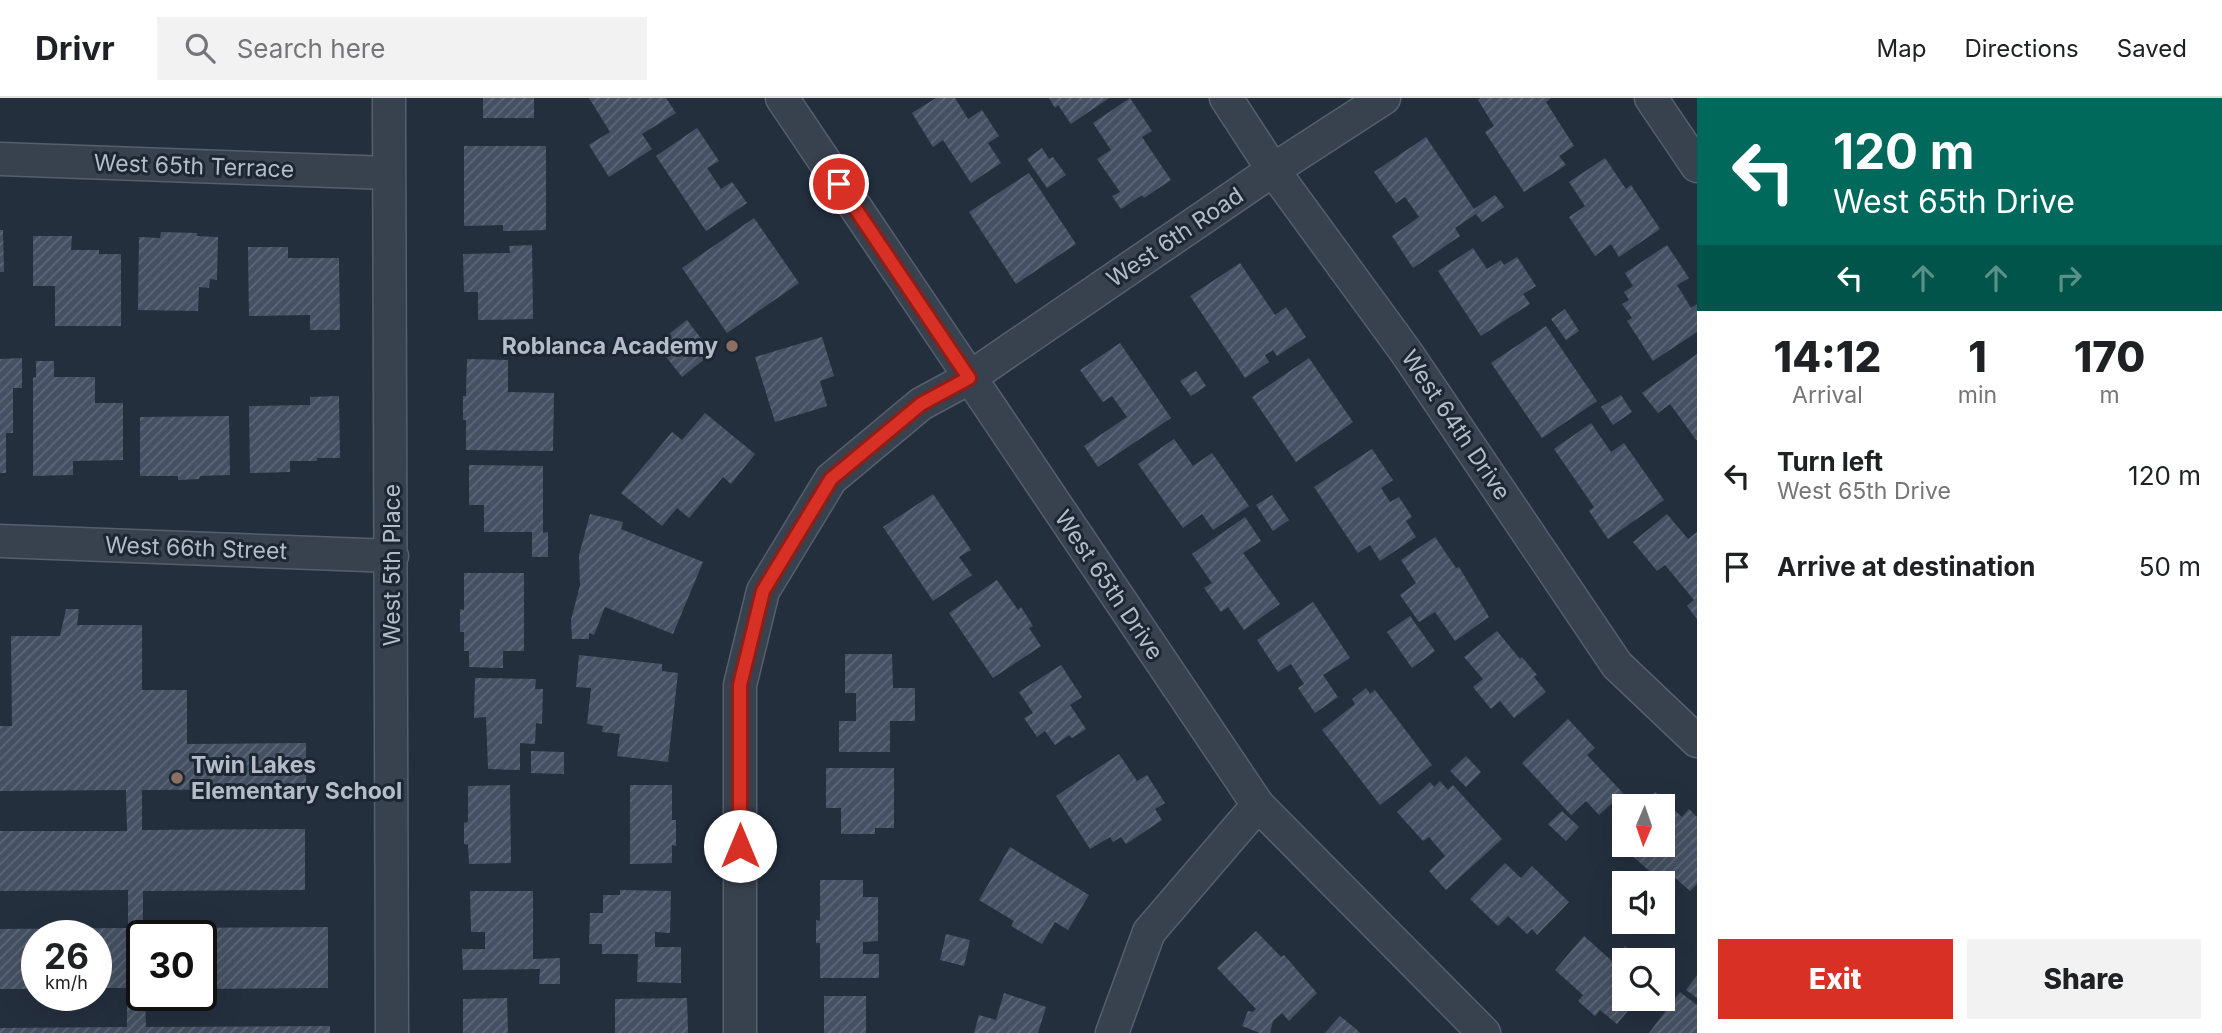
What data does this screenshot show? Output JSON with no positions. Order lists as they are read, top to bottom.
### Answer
{
  "streets": {
    "street": [
      "West 65th Terrace",
      "West 6th Road",
      "West 64th Drive",
      "West 66th Street",
      "West 5th Place",
      "West 65th Drive"
    ]
  },
  "crossings": [
    ["West 65th Terrace", "West 5th Place"],
    ["West 6th Road", "West 64th Drive"],
    ["West 6th Road", "West 65th Drive"],
    ["West 66th Street", "West 5th Place"]
  ],
  "places": ["Roblanca Academy", "Twin Lakes Elementary School"],
  "north": "bottom",
  "page": {
    "header": "Drivr",
    "search": "Search here",
    "nav": ["Map", "Directions", "Saved"],
    "turn": ["120 m", "West 65th Drive"],
    "eta": [
      "14:12",
      "Arrival",
      "1",
      "min",
      "170",
      "m"
    ],
    "list": [
      {
        "name": "Turn left",
        "note": "West 65th Drive",
        "value": "120 m"
      },
      {
        "name": "Arrive at destination",
        "value": "50 m"
      }
    ],
    "speed": "26 km/h",
    "limit": "30",
    "buttons": ["Exit", "Share"]
  }
}
